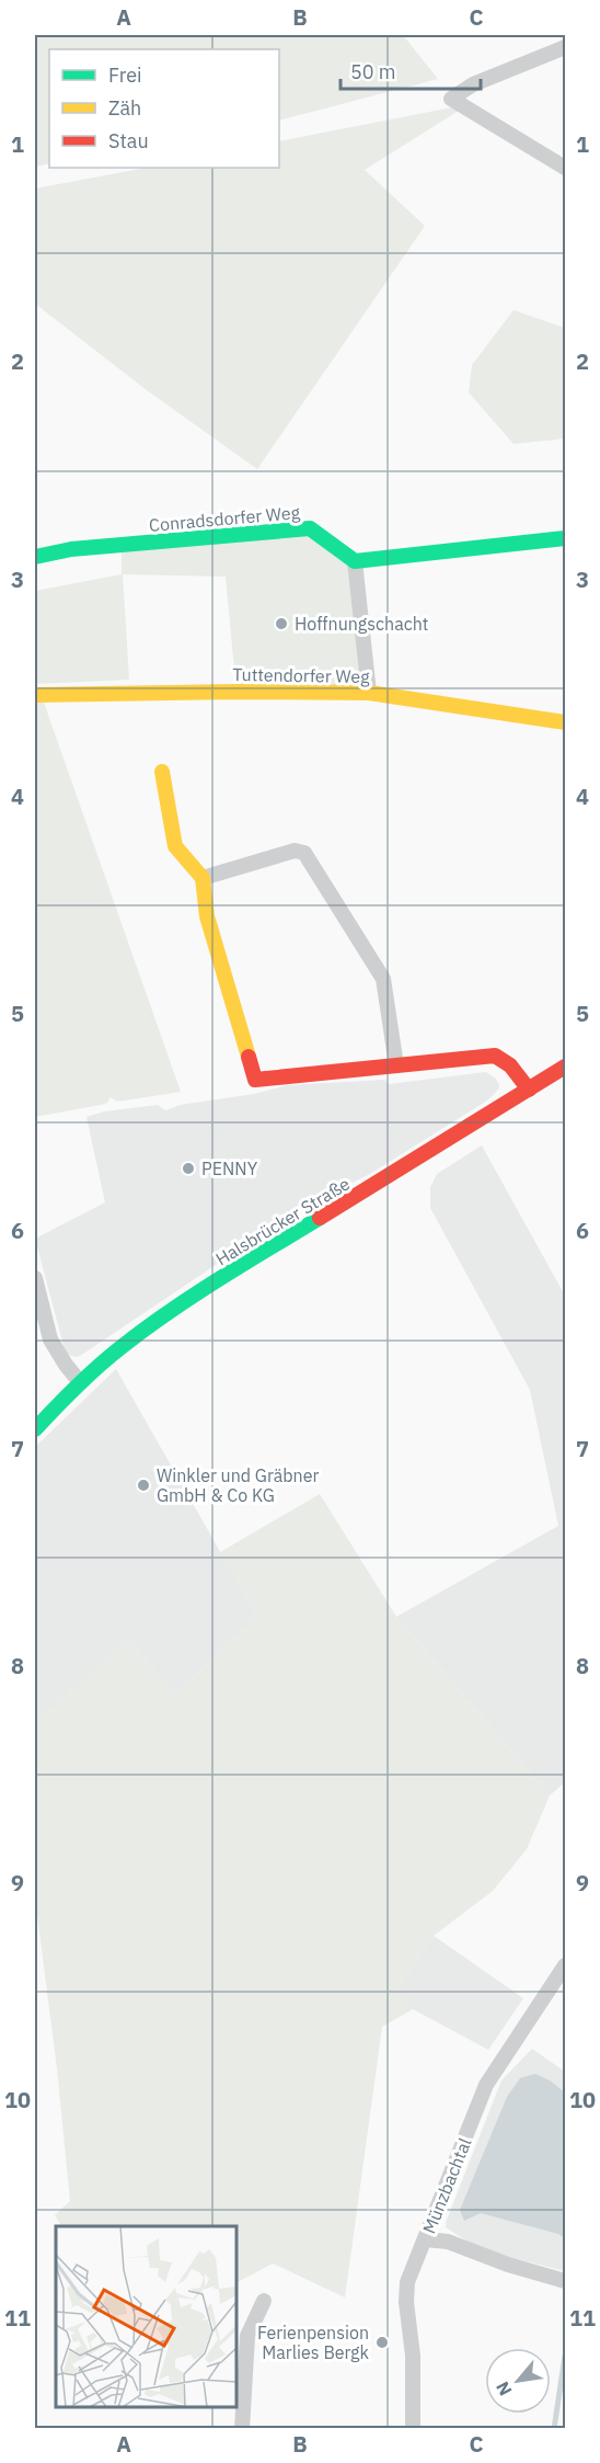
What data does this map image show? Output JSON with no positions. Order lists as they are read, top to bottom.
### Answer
{
  "streets": {
    "street": [
      "Conradsdorfer Weg",
      "Tuttendorfer Weg",
      "Halsbrücker Straße",
      "Münzbachtal"
    ]
  },
  "places": [
    "Hoffnungschacht",
    "PENNY",
    "Winkler und Gräbner GmbH & Co KG",
    "Ferienpension Marlies Bergk"
  ],
  "legend": ["Frei", "Zäh", "Stau"],
  "scale_bar": "50 m",
  "north": "bottom left",
  "grid": {
    "columns": ["A", "B", "C"],
    "rows": [
      "1",
      "2",
      "3",
      "4",
      "5",
      "6",
      "7",
      "8",
      "9",
      "10",
      "11"
    ]
  }
}
